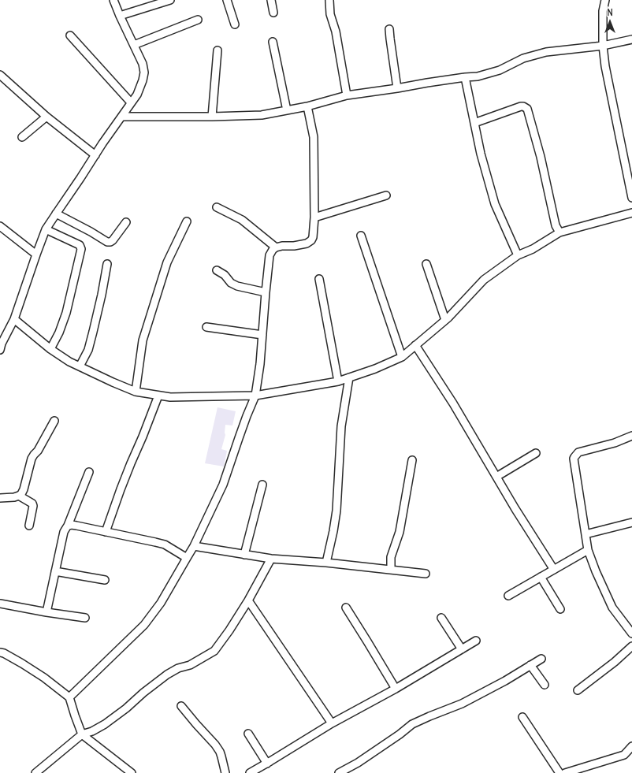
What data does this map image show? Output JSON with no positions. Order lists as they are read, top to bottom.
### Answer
{
  "north": "top"
}
